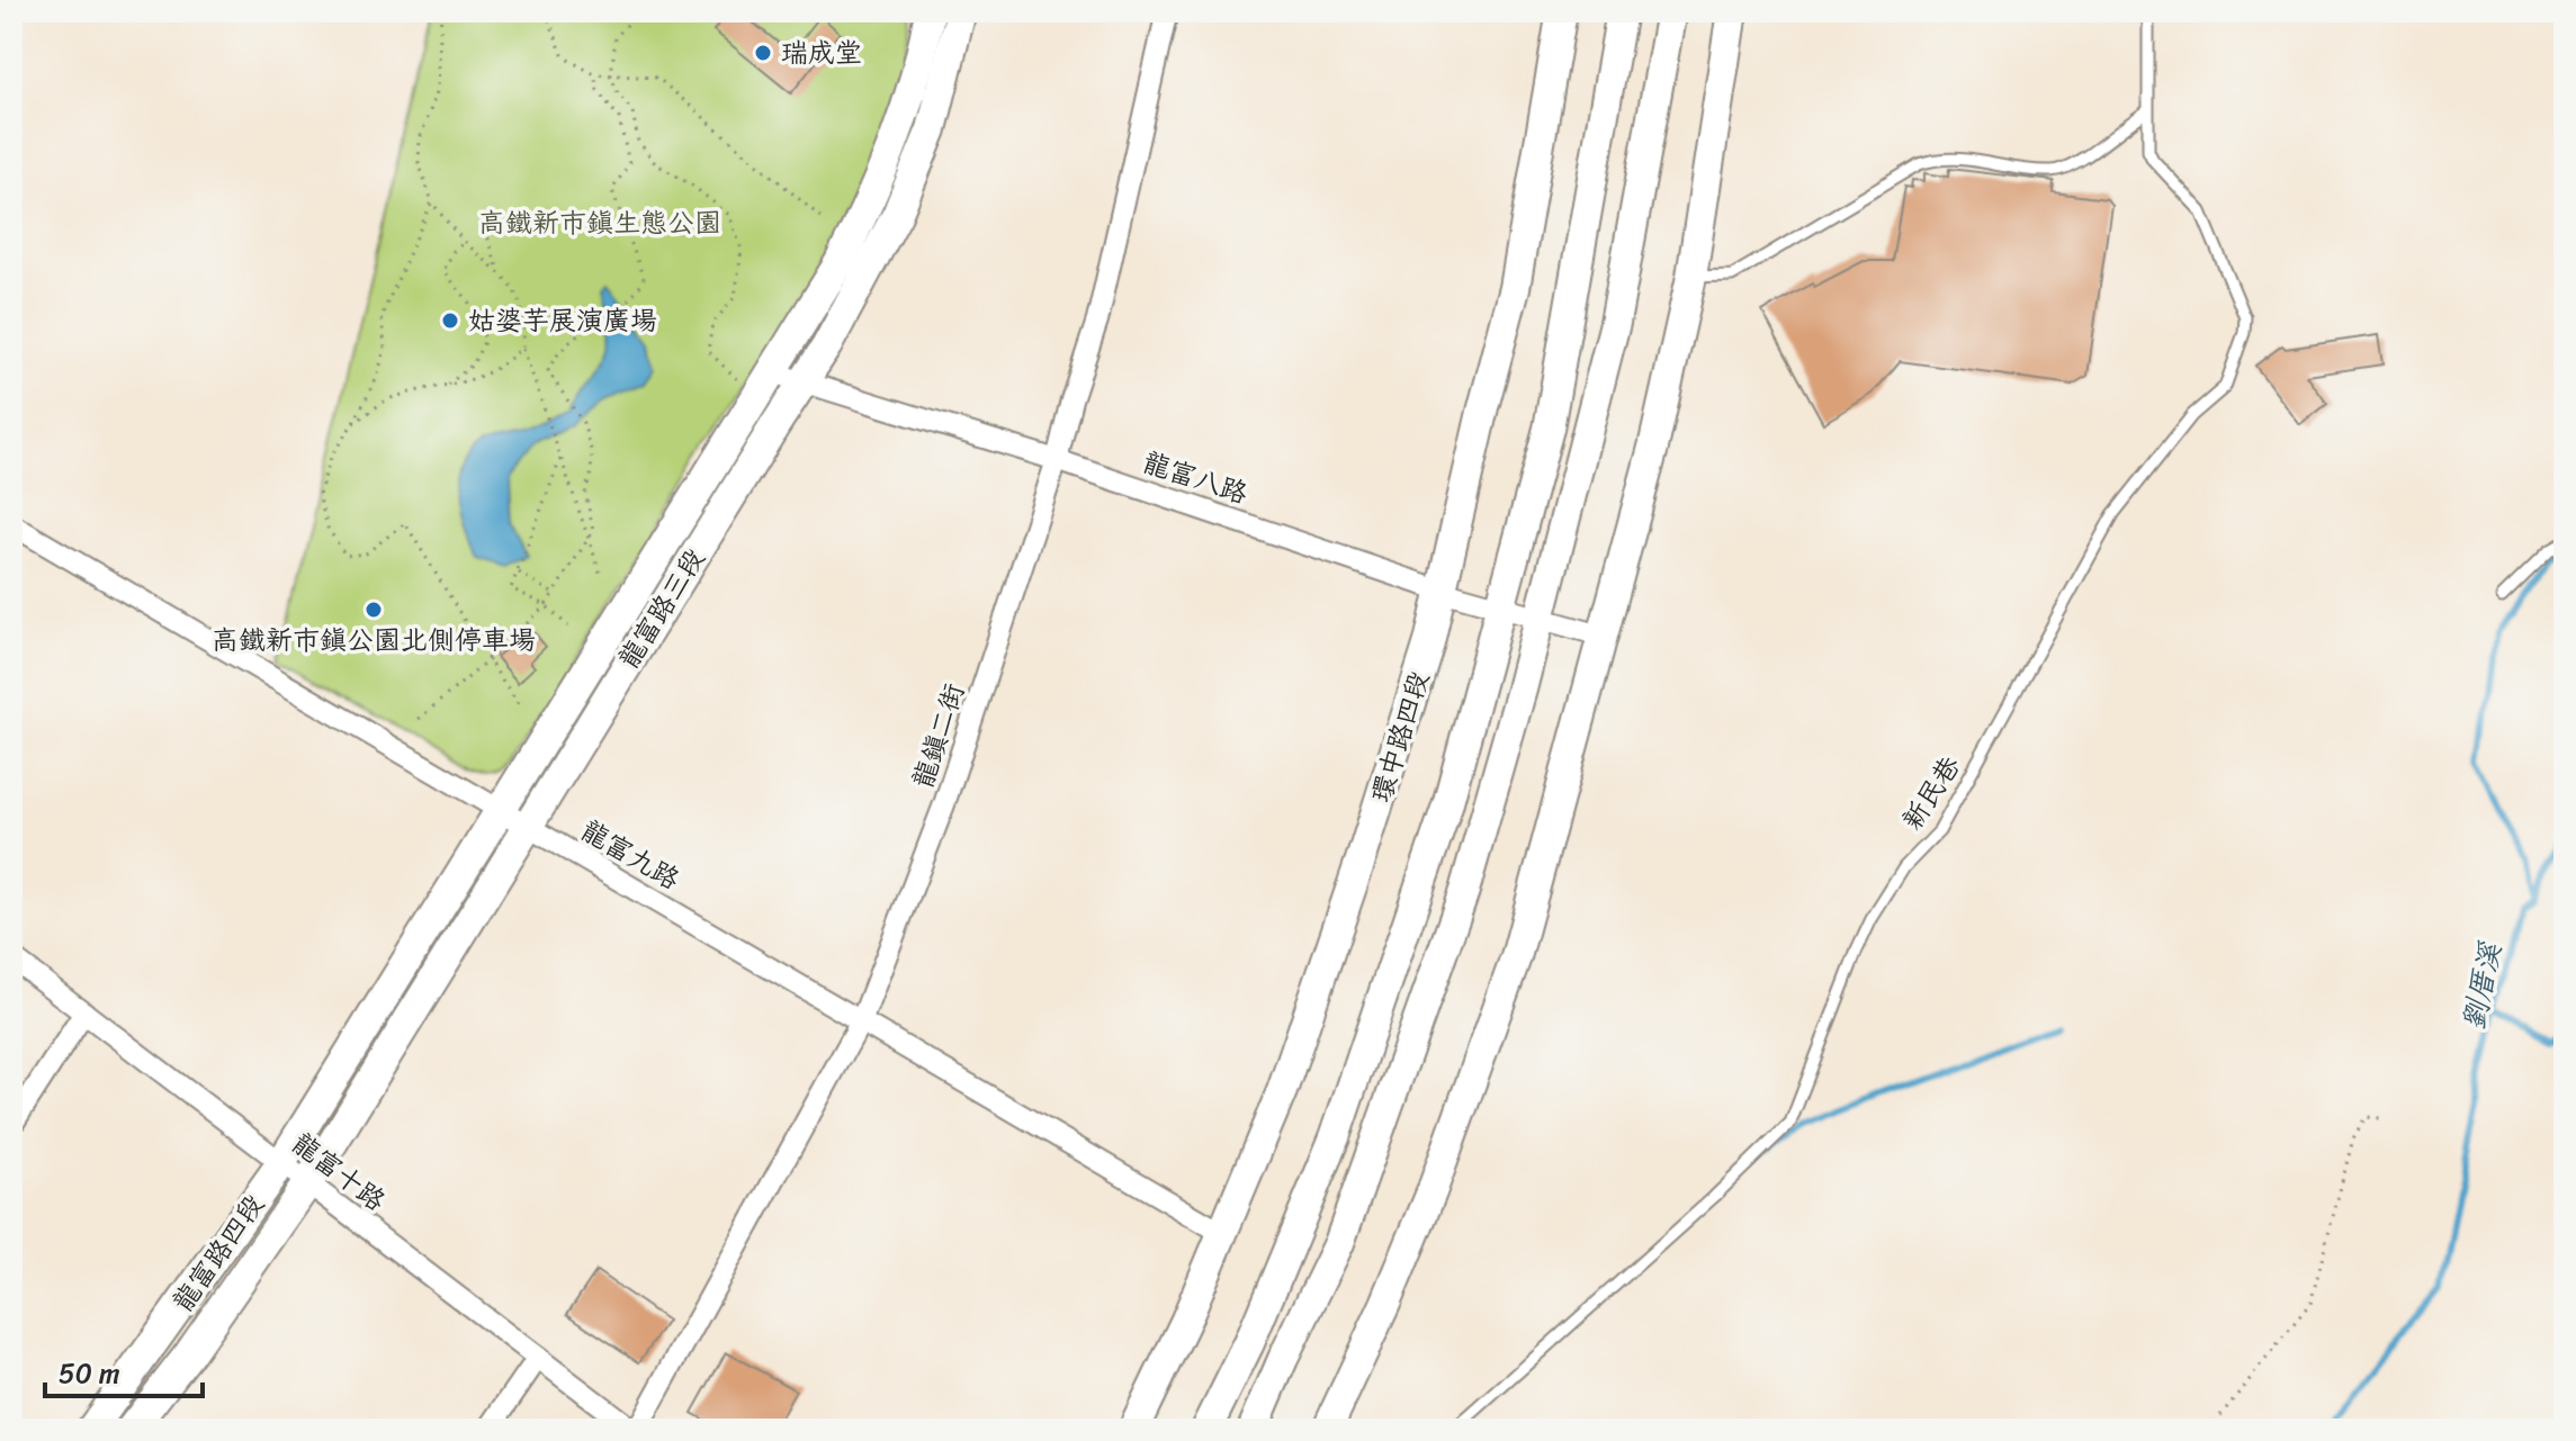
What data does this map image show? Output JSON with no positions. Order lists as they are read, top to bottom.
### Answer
{
  "streets": {
    "street": [
      "龍富八路",
      "龍富路三段",
      "龍鎮二街",
      "環中路四段",
      "龍富九路",
      "龍富十路",
      "龍富路四段"
    ],
    "lane": ["新民巷"]
  },
  "crossings": [
    ["龍富八路", "龍富路三段"],
    ["龍富八路", "龍鎮二街"],
    ["龍富八路", "環中路四段"],
    ["龍富路三段", "龍富九路"],
    ["龍富路三段", "龍富十路"],
    ["龍富路三段", "龍富路四段"],
    ["龍鎮二街", "龍富九路"],
    ["龍鎮二街", "龍富十路"],
    ["環中路四段", "龍富九路"],
    ["龍富十路", "龍富路四段"]
  ],
  "water": ["劉厝溪"],
  "parks": ["高鐵新市鎮生態公園"],
  "places": ["瑞成堂", "姑婆芋展演廣場", "高鐵新市鎮公園北側停車場"],
  "scale_bar": "50 m"
}
